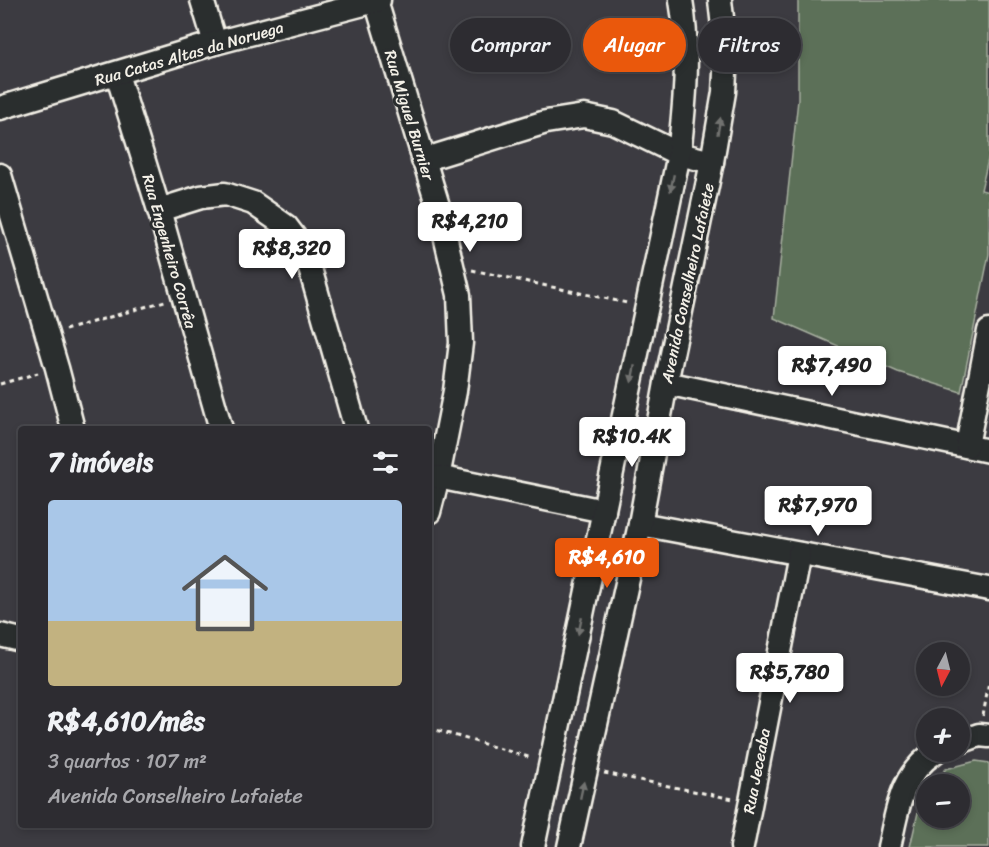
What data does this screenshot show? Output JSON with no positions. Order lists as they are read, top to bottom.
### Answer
{
  "streets": {
    "street": [
      "Rua Catas Altas da Noruega",
      "Rua Miguel Burnier",
      "Rua Engenheiro Corrêa",
      "Avenida Conselheiro Lafaiete",
      "Rua Jeceaba"
    ]
  },
  "crossings": [
    ["Rua Catas Altas da Noruega", "Rua Miguel Burnier"],
    ["Rua Catas Altas da Noruega", "Rua Engenheiro Corrêa"]
  ],
  "north": "bottom",
  "page": {
    "chip": ["Comprar", "Alugar", "Filtros"],
    "price": [
      "R$4,210",
      "R$8,320",
      "R$7,490",
      "R$10.4K",
      "R$7,970",
      "R$4,610",
      "R$5,780"
    ],
    "heading": "7 imóveis",
    "list": [
      {
        "name": "R$4,610/mês",
        "note": "3 quartos · 107 m² · Avenida Conselheiro Lafaiete"
      }
    ],
    "map_buttons": ["+", "−"]
  }
}
